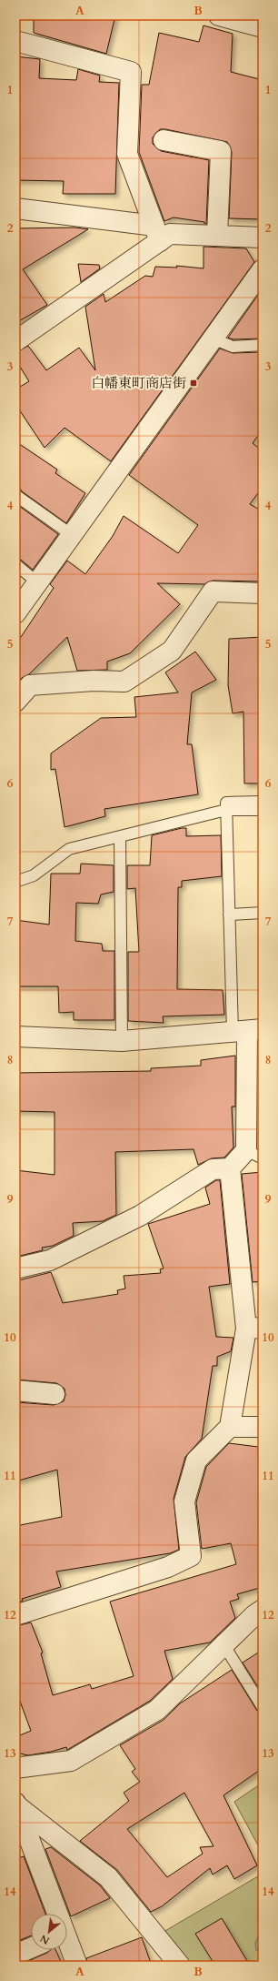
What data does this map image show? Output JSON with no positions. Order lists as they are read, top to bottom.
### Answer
{
  "places": {
    "transit": ["白幡東町商店街"]
  },
  "north": "bottom left",
  "grid": {
    "columns": ["A", "B"],
    "rows": [
      "1",
      "2",
      "3",
      "4",
      "5",
      "6",
      "7",
      "8",
      "9",
      "10",
      "11",
      "12",
      "13",
      "14"
    ]
  }
}
